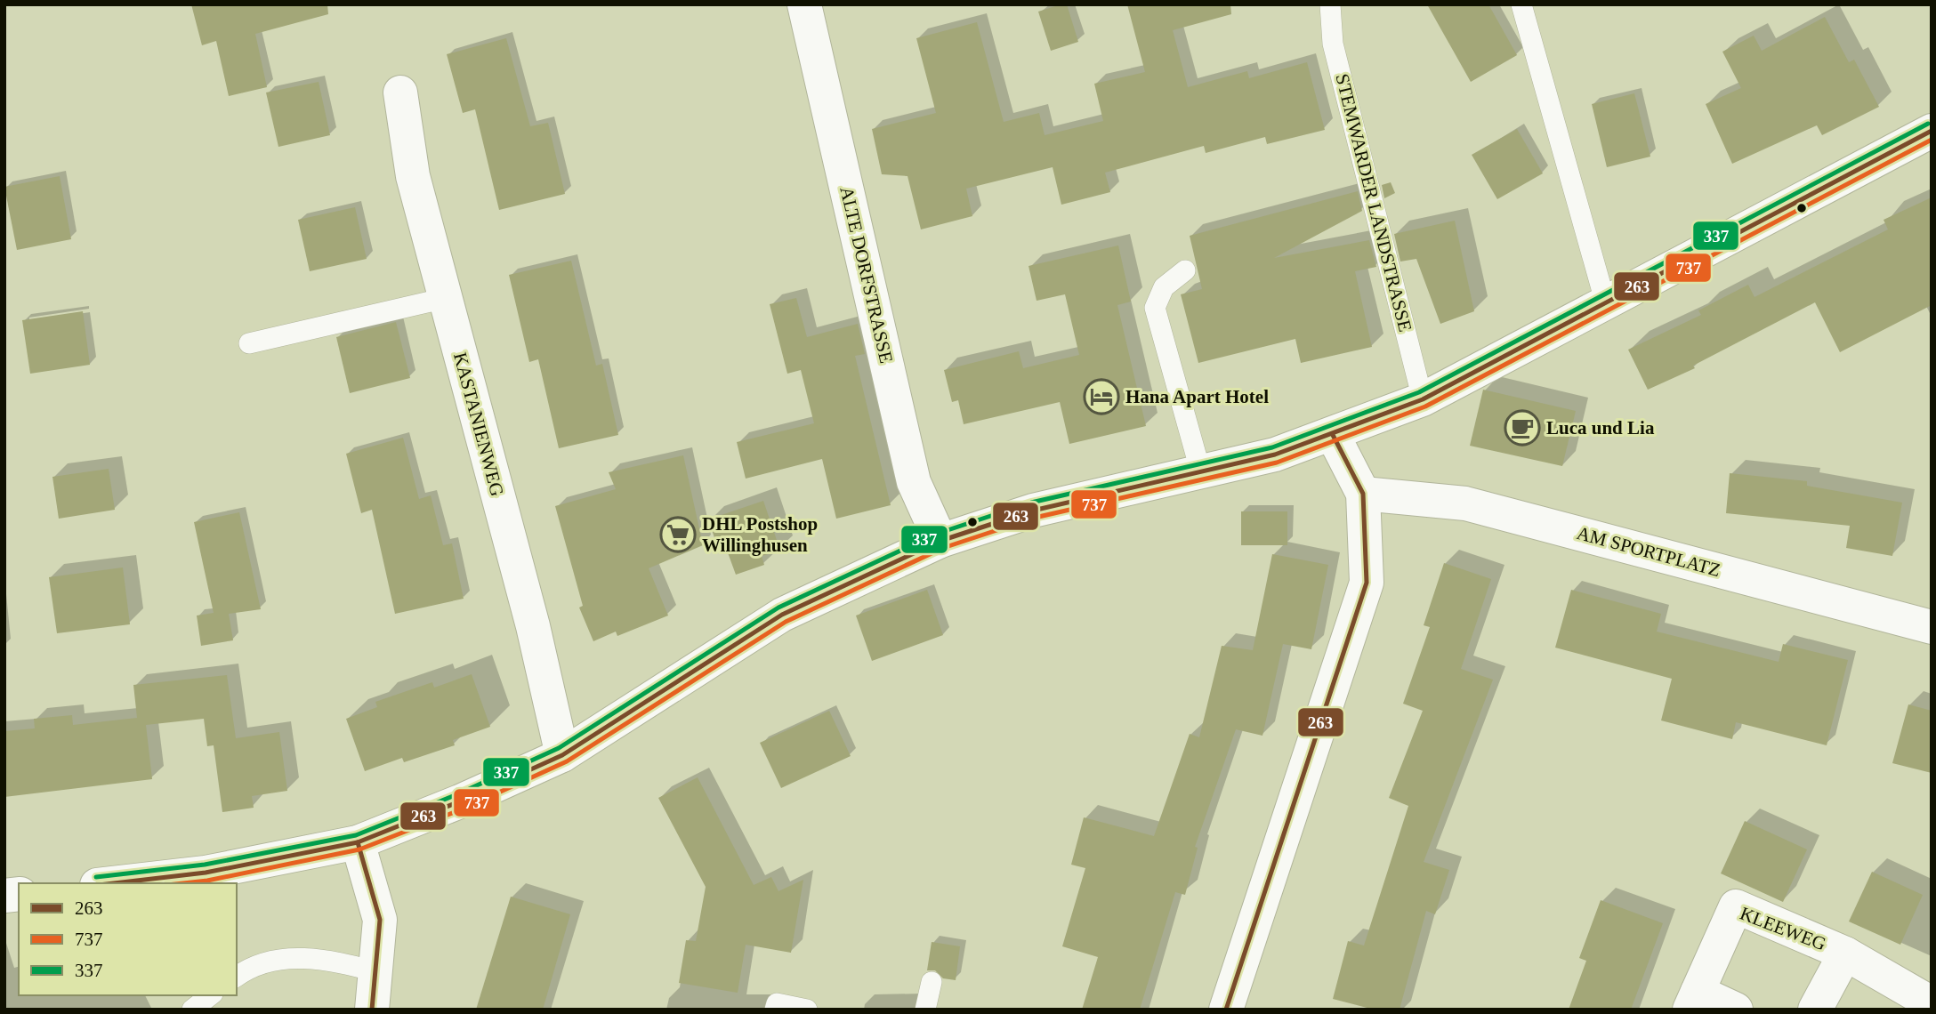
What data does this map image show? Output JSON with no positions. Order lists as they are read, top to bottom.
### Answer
{
  "streets": {
    "street": [
      "ALTE DORFSTRASSE",
      "KASTANIENWEG",
      "AM SPORTPLATZ",
      "KLEEWEG"
    ],
    "lane": ["STEMWARDER LANDSTRASSE"]
  },
  "places": {
    "hotel": ["Hana Apart Hotel"],
    "cafe": ["Luca und Lia"],
    "supermarket": ["DHL Postshop Willinghusen"]
  },
  "lines": ["transit line 337", "transit line 263", "transit line 737"],
  "legend": ["263", "737", "337"]
}
